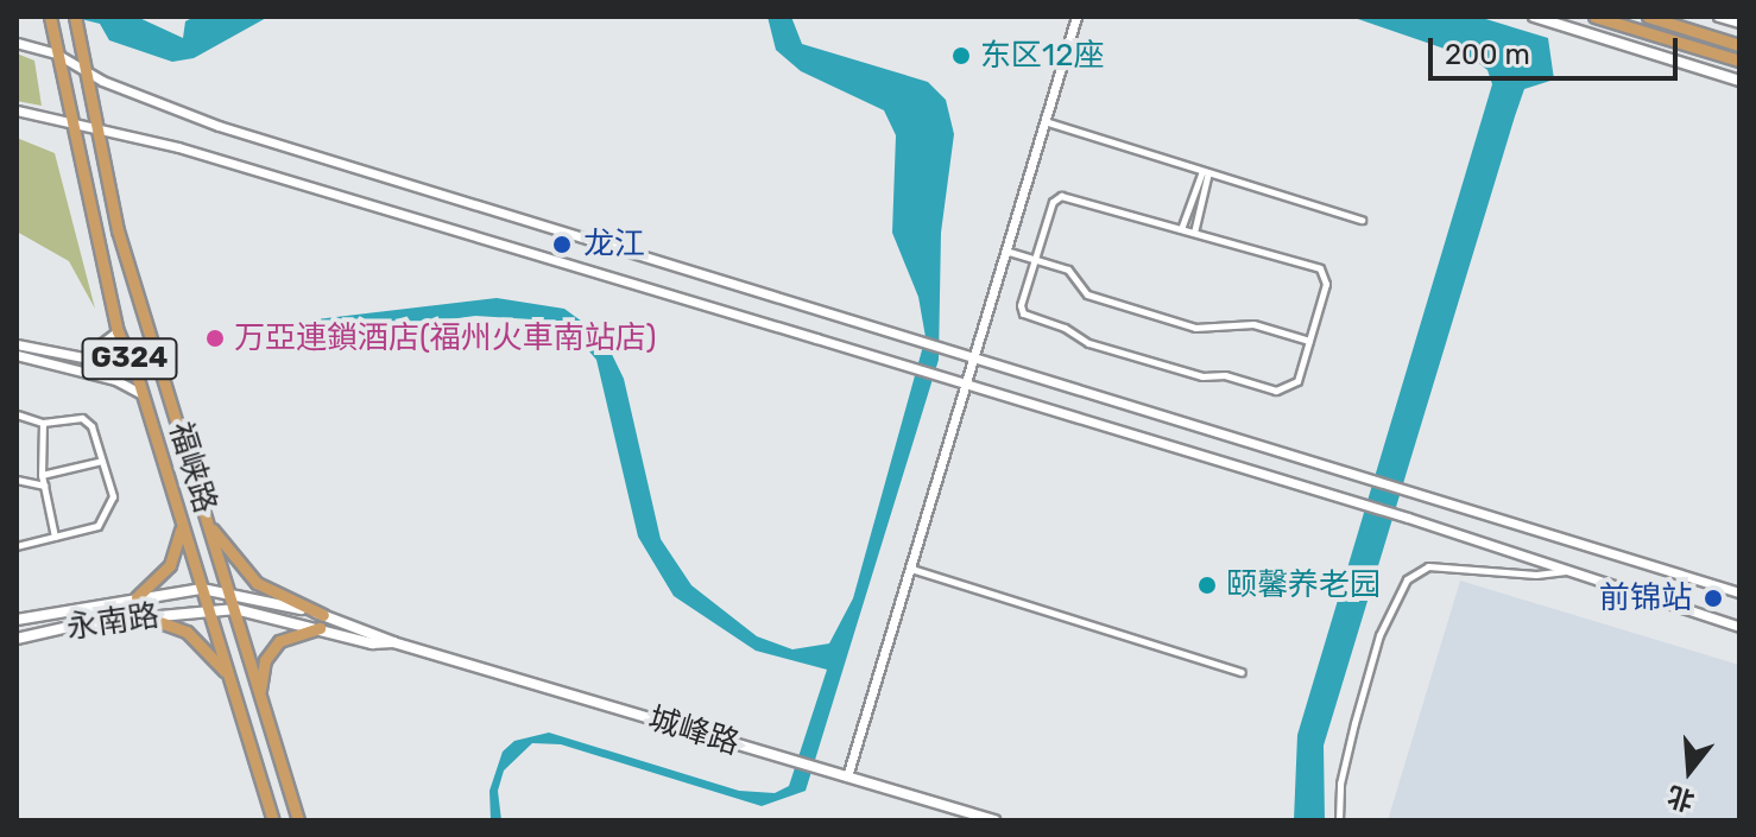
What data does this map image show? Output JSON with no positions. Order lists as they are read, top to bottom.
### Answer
{
  "streets": {
    "highway": ["G324", "福峡路"],
    "main road": ["永南路", "城峰路"]
  },
  "crossings": [
    ["福峡路", "永南路"],
    ["福峡路", "城峰路"],
    ["永南路", "城峰路"]
  ],
  "places": [
    "东区12座",
    "龙江",
    "万亞連鎖酒店(福州火車南站店)",
    "颐馨养老园",
    "前锦站"
  ],
  "scale_bar": "200 m",
  "north": "bottom"
}
